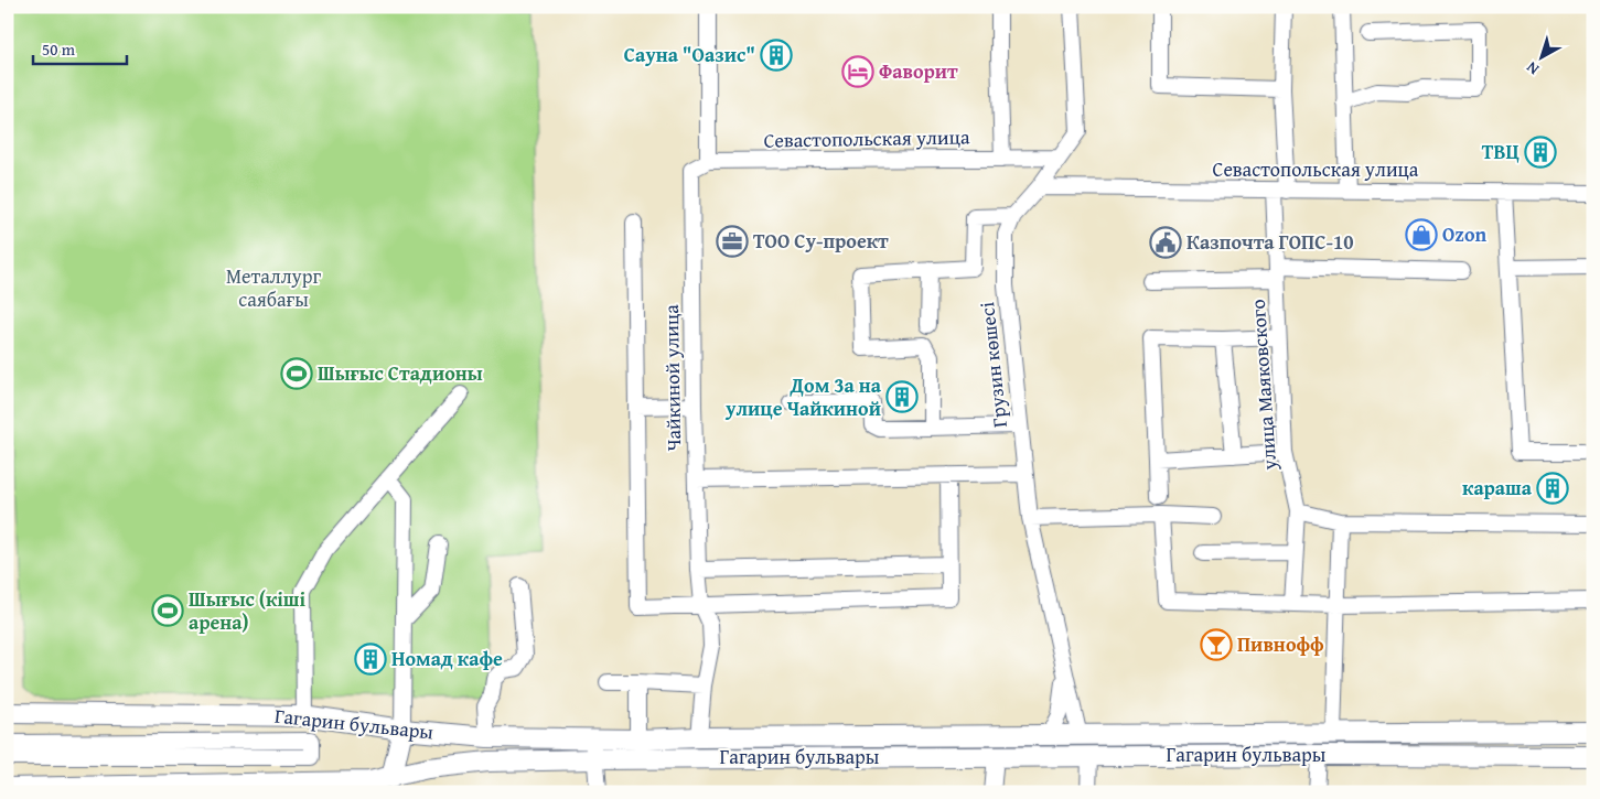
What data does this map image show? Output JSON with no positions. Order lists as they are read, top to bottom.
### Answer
{
  "streets": {
    "main road": ["Гагарин бульвары"],
    "street": [
      "Севастопольская улица",
      "Грузин көшесі",
      "Чайкиной улица",
      "улица Маяковского"
    ]
  },
  "crossings": [
    ["Севастопольская улица", "Грузин көшесі"],
    ["Севастопольская улица", "Чайкиной улица"],
    ["Севастопольская улица", "улица Маяковского"],
    ["Грузин көшесі", "Гагарин бульвары"],
    ["Чайкиной улица", "Гагарин бульвары"]
  ],
  "parks": ["Металлург саябағы"],
  "places": {
    "building": [
      "Сауна \"Оазис\"",
      "ТВЦ",
      "Дом 3а на улице Чайкиной",
      "караша",
      "Номад кафе"
    ],
    "hotel": ["Фаворит"],
    "shop": ["Ozon"],
    "office": ["ТОО Су-проект"],
    "public building": ["Казпочта ГОПС-10"],
    "sports": ["Шығыс Стадионы", "Шығыс (кіші арена)"],
    "bar": ["Пивнофф"]
  },
  "scale_bar": "50 m",
  "north": "bottom left"
}
